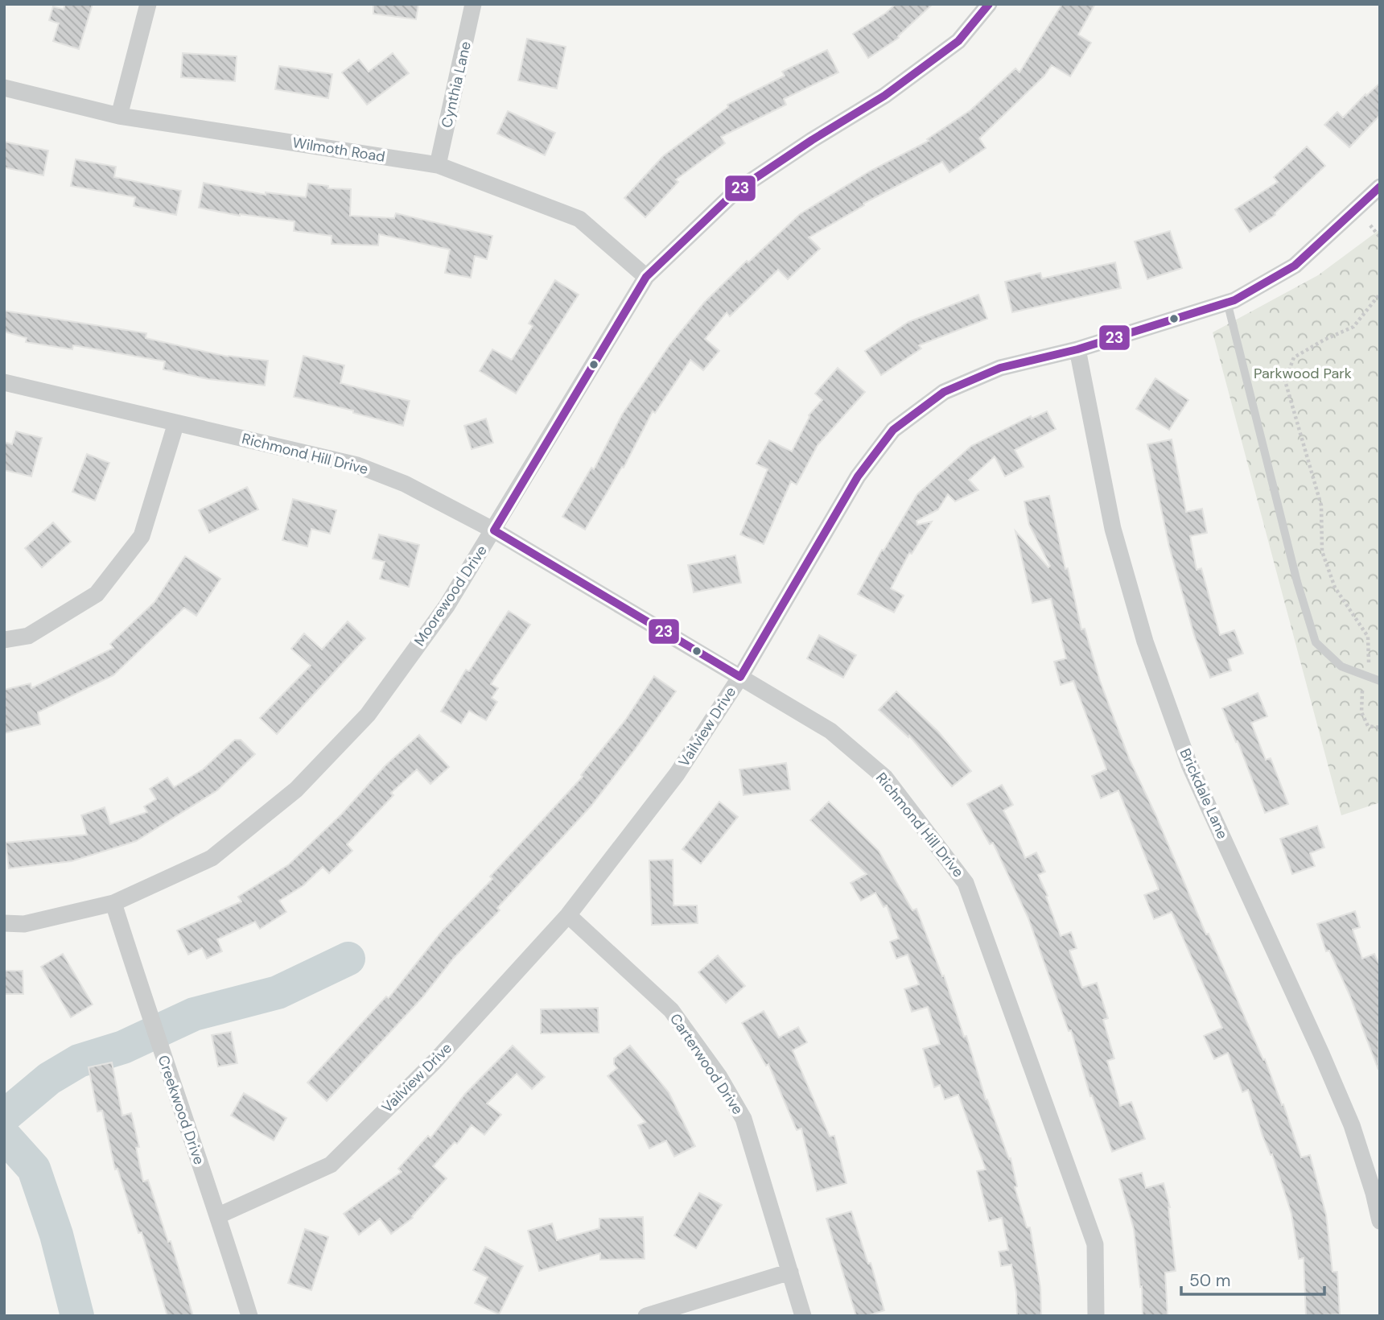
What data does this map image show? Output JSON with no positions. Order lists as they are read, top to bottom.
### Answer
{
  "streets": {
    "street": [
      "Cynthia Lane",
      "Wilmoth Road",
      "Richmond Hill Drive",
      "Moorewood Drive",
      "Vailview Drive",
      "Brickdale Lane",
      "Carterwood Drive",
      "Creekwood Drive"
    ]
  },
  "crossings": [
    ["Cynthia Lane", "Wilmoth Road"],
    ["Wilmoth Road", "Moorewood Drive"],
    ["Richmond Hill Drive", "Moorewood Drive"],
    ["Richmond Hill Drive", "Vailview Drive"],
    ["Moorewood Drive", "Creekwood Drive"],
    ["Vailview Drive", "Brickdale Lane"],
    ["Vailview Drive", "Carterwood Drive"],
    ["Vailview Drive", "Creekwood Drive"]
  ],
  "parks": ["Parkwood Park"],
  "lines": ["transit line 23"],
  "scale_bar": "50 m"
}
